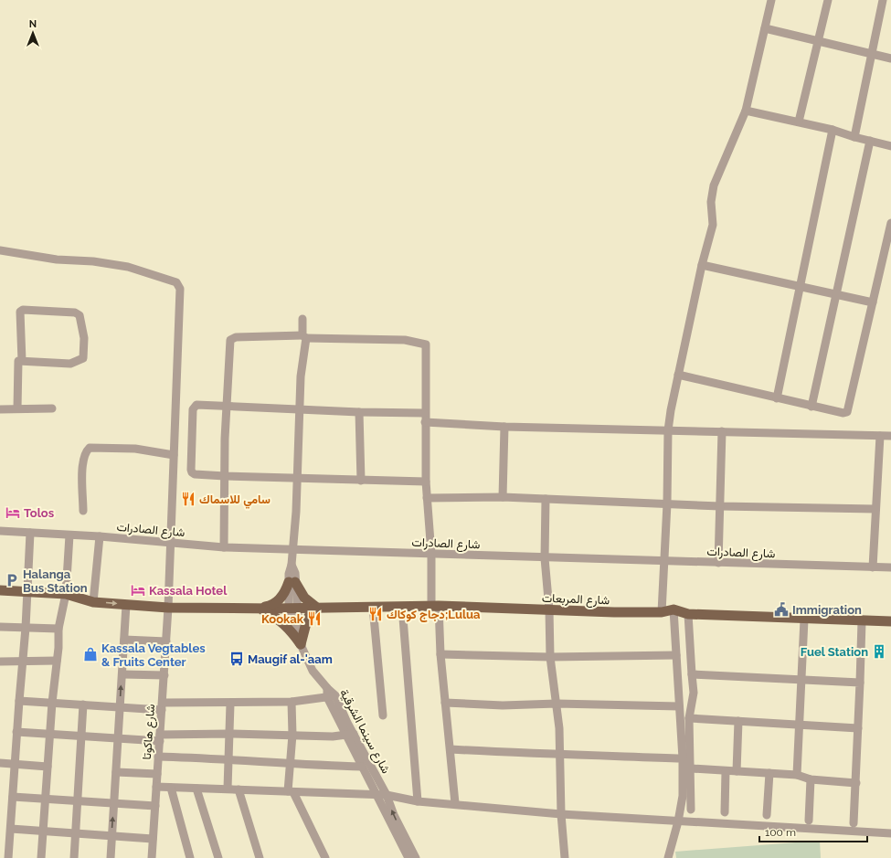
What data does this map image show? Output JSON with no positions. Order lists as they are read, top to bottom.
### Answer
{
  "streets": {
    "main road": ["شارع المربعات"],
    "street": ["شارع الصادرات", "شارع سينما الشرقية", "شارع هاكوتا"]
  },
  "crossings": [
    ["شارع الصادرات", "شارع هاكوتا"],
    ["شارع المربعات", "شارع هاكوتا"]
  ],
  "places": {
    "restaurant": ["سامي للاسماك", "دجاج كوكاك;Lulua", "Kookak"],
    "hotel": ["Tolos", "Kassala Hotel"],
    "parking": ["Halanga Bus Station"],
    "public building": ["Immigration"],
    "building": ["Fuel Station"],
    "shop": ["Kassala Vegtables & Fruits Center"],
    "bus stop": ["Maugif al-'aam"]
  },
  "scale_bar": "100 m",
  "north": "top"
}
